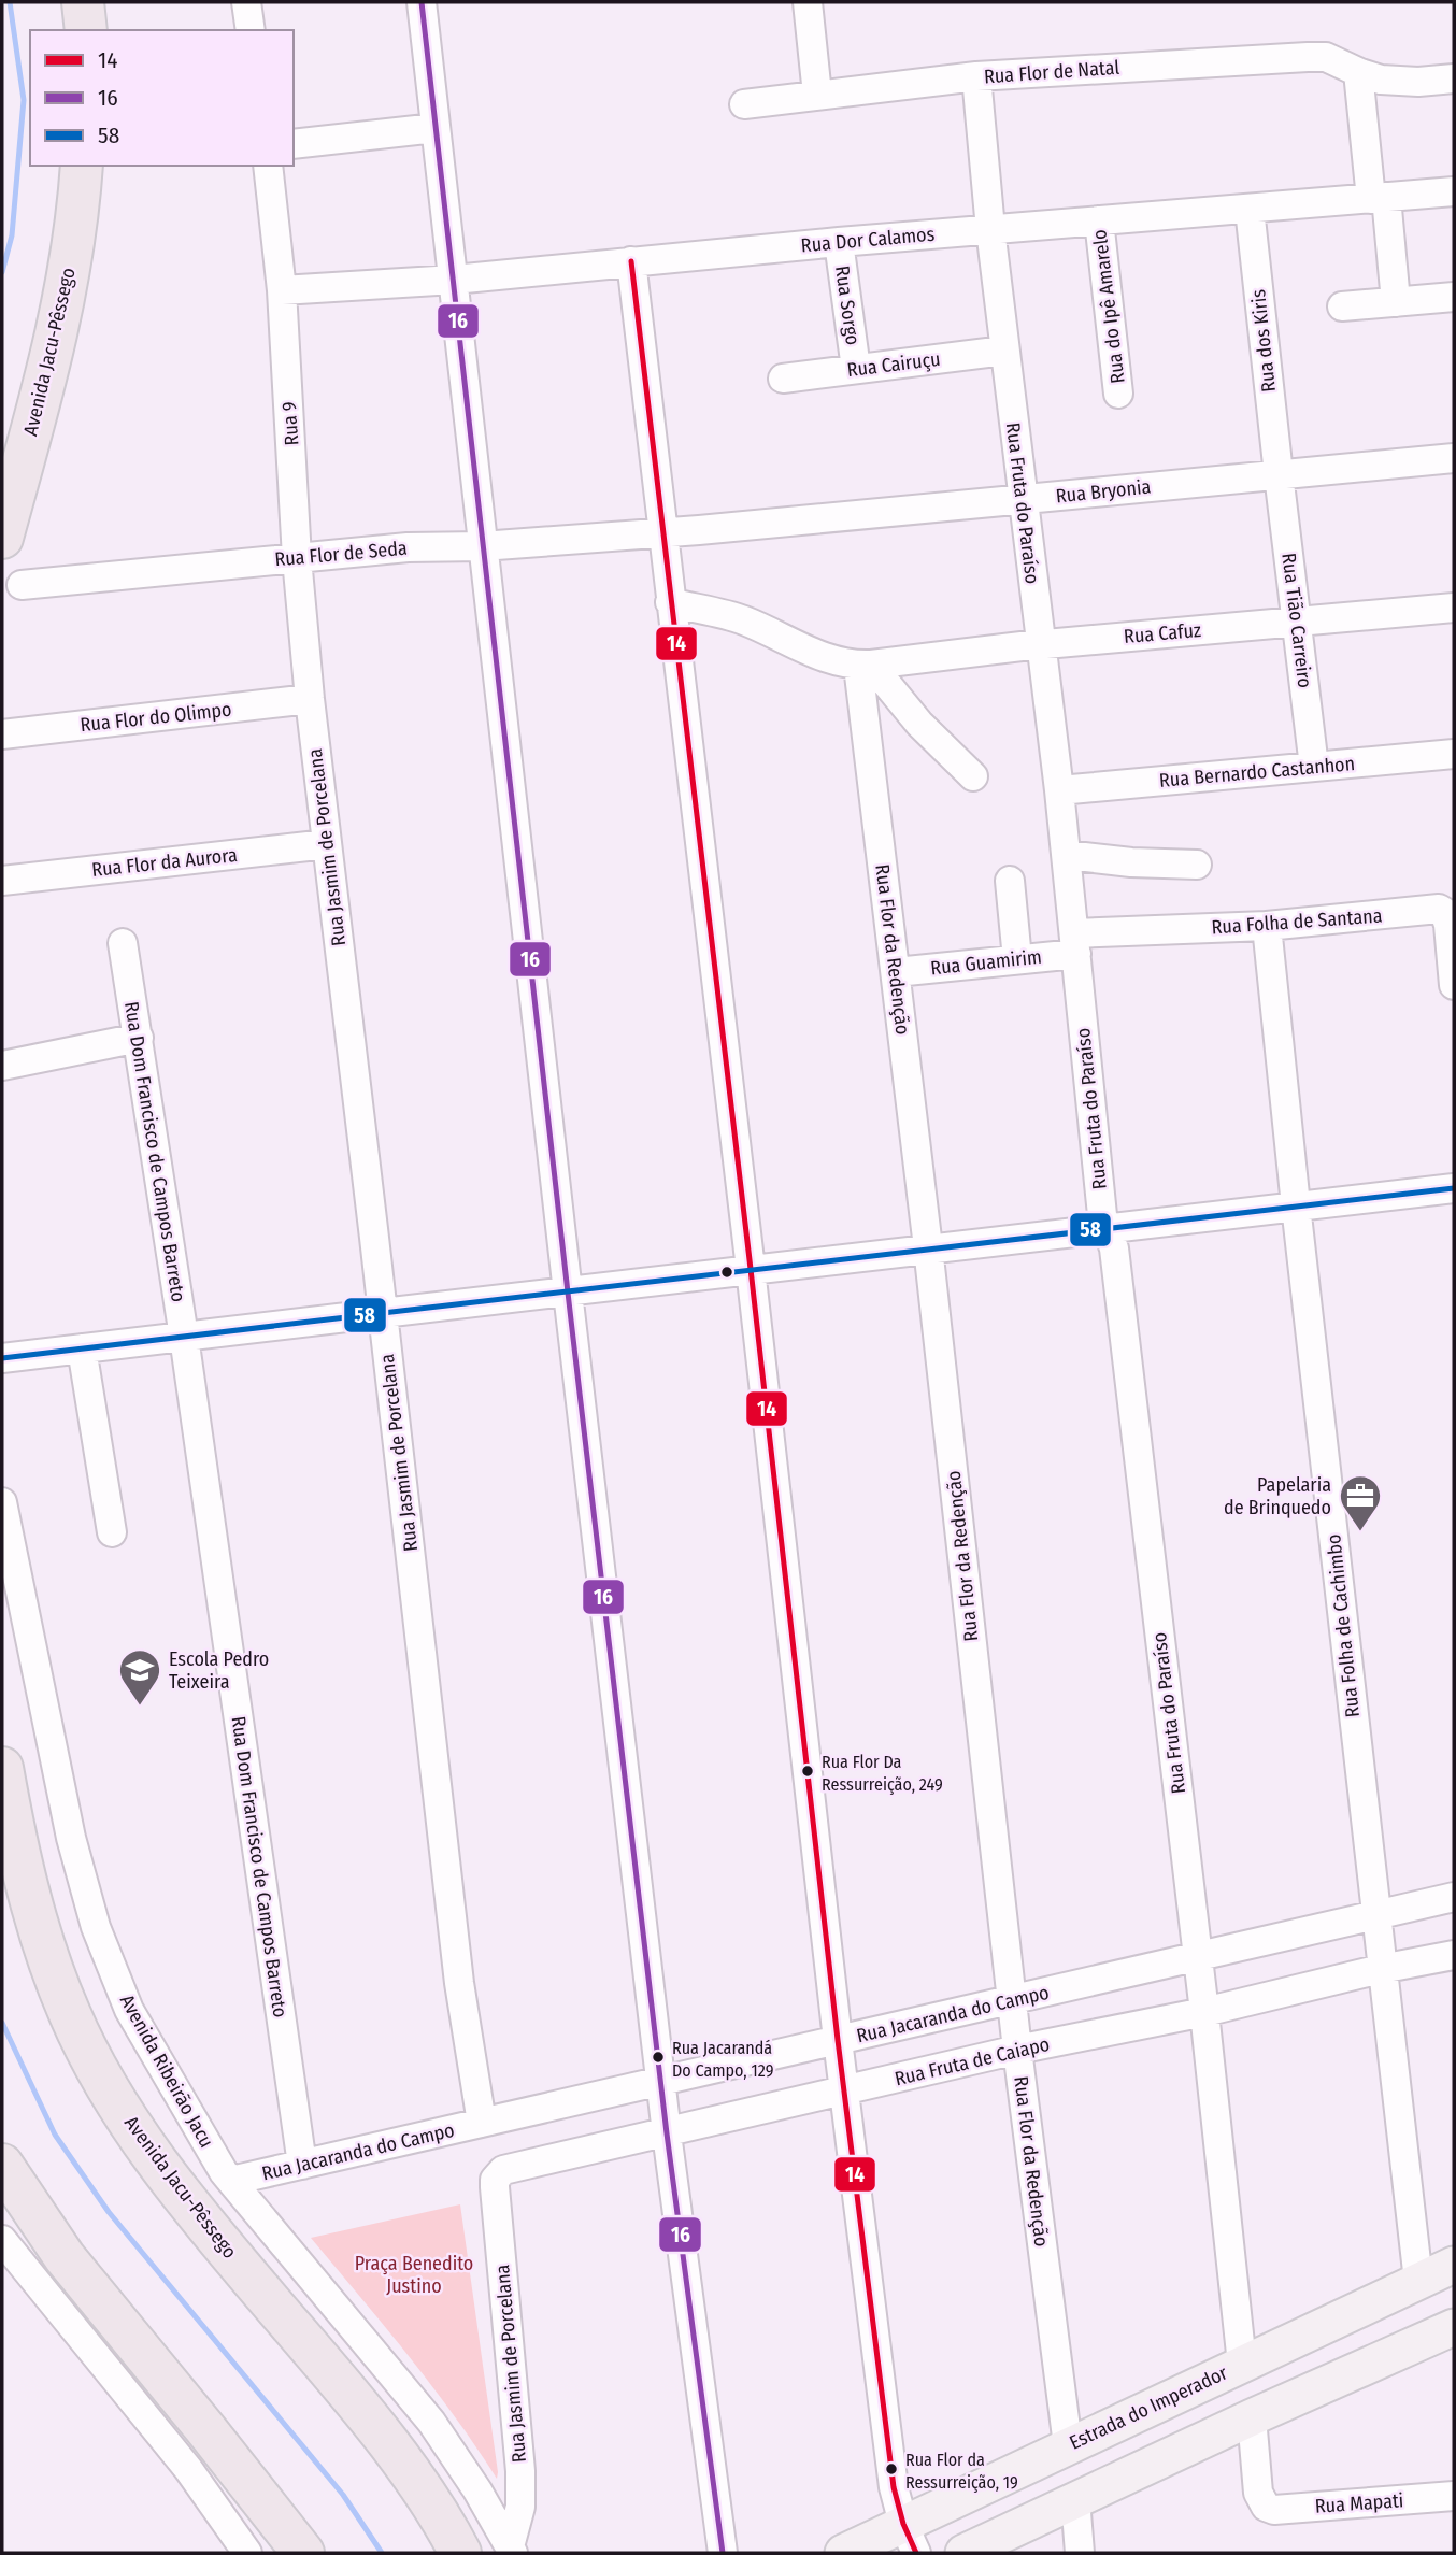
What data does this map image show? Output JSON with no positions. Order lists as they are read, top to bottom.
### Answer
{
  "streets": {
    "highway": ["Avenida Jacu-Pêssego"],
    "main road": ["Estrada do Imperador"],
    "street": [
      "Rua Flor de Natal",
      "Rua Dor Calamos",
      "Rua Sorgo",
      "Rua do Ipê Amarelo",
      "Rua dos Kiris",
      "Rua Cairuçu",
      "Rua 9",
      "Rua Bryonia",
      "Rua Fruta do Paraíso",
      "Rua Flor de Seda",
      "Rua Tião Carreiro",
      "Rua Cafuz",
      "Rua Flor do Olimpo",
      "Rua Bernardo Castanhon",
      "Rua Jasmim de Porcelana",
      "Rua Flor da Aurora",
      "Rua Folha de Santana",
      "Rua Flor da Redenção",
      "Rua Guamirim",
      "Rua Dom Francisco de Campos Barreto",
      "Rua Folha de Cachimbo",
      "Rua Jacaranda do Campo",
      "Rua Fruta de Caiapo",
      "Avenida Ribeirão Jacu",
      "Rua Mapati"
    ]
  },
  "crossings": [
    ["Rua Flor de Natal", "Rua Fruta do Paraíso"],
    ["Rua Dor Calamos", "Rua Sorgo"],
    ["Rua Dor Calamos", "Rua do Ipê Amarelo"],
    ["Rua Dor Calamos", "Rua dos Kiris"],
    ["Rua Dor Calamos", "Rua 9"],
    ["Rua Dor Calamos", "Rua Fruta do Paraíso"],
    ["Rua Sorgo", "Rua Cairuçu"],
    ["Rua dos Kiris", "Rua Bryonia"],
    ["Rua dos Kiris", "Rua Tião Carreiro"],
    ["Rua Cairuçu", "Rua Fruta do Paraíso"],
    ["Rua 9", "Rua Flor de Seda"],
    ["Rua 9", "Rua Jasmim de Porcelana"],
    ["Rua Bryonia", "Rua Fruta do Paraíso"],
    ["Rua Bryonia", "Rua Flor de Seda"],
    ["Rua Bryonia", "Rua Tião Carreiro"],
    ["Rua Fruta do Paraíso", "Rua Cafuz"],
    ["Rua Fruta do Paraíso", "Rua Bernardo Castanhon"],
    ["Rua Fruta do Paraíso", "Rua Folha de Santana"],
    ["Rua Fruta do Paraíso", "Rua Guamirim"],
    ["Rua Fruta do Paraíso", "Rua Jacaranda do Campo"],
    ["Rua Fruta do Paraíso", "Rua Fruta de Caiapo"],
    ["Rua Fruta do Paraíso", "Estrada do Imperador"],
    ["Rua Flor de Seda", "Rua Jasmim de Porcelana"],
    ["Rua Tião Carreiro", "Rua Cafuz"],
    ["Rua Tião Carreiro", "Rua Bernardo Castanhon"],
    ["Rua Cafuz", "Rua Flor da Redenção"],
    ["Rua Flor do Olimpo", "Rua Jasmim de Porcelana"],
    ["Rua Jasmim de Porcelana", "Rua Flor da Aurora"],
    ["Rua Jasmim de Porcelana", "Rua Jacaranda do Campo"],
    ["Rua Jasmim de Porcelana", "Rua Fruta de Caiapo"],
    ["Rua Jasmim de Porcelana", "Avenida Ribeirão Jacu"],
    ["Rua Folha de Santana", "Rua Guamirim"],
    ["Rua Folha de Santana", "Rua Folha de Cachimbo"],
    ["Rua Flor da Redenção", "Rua Guamirim"],
    ["Rua Flor da Redenção", "Rua Jacaranda do Campo"],
    ["Rua Flor da Redenção", "Rua Fruta de Caiapo"],
    ["Rua Flor da Redenção", "Estrada do Imperador"],
    ["Rua Dom Francisco de Campos Barreto", "Rua Jacaranda do Campo"],
    ["Rua Folha de Cachimbo", "Rua Jacaranda do Campo"],
    ["Rua Folha de Cachimbo", "Rua Fruta de Caiapo"],
    ["Rua Folha de Cachimbo", "Estrada do Imperador"],
    ["Rua Jacaranda do Campo", "Avenida Ribeirão Jacu"]
  ],
  "parks": ["Praça Benedito Justino"],
  "places": {
    "office": ["Papelaria de Brinquedo"],
    "school or university": ["Escola Pedro Teixeira"],
    "other": ["Rua Flor Da Ressurreição, 249", "Rua Jacarandá Do Campo, 129", "Rua Flor da Ressurreição, 19"]
  },
  "lines": ["transit line 16", "transit line 14", "transit line 58"],
  "legend": ["14", "16", "58"]
}
